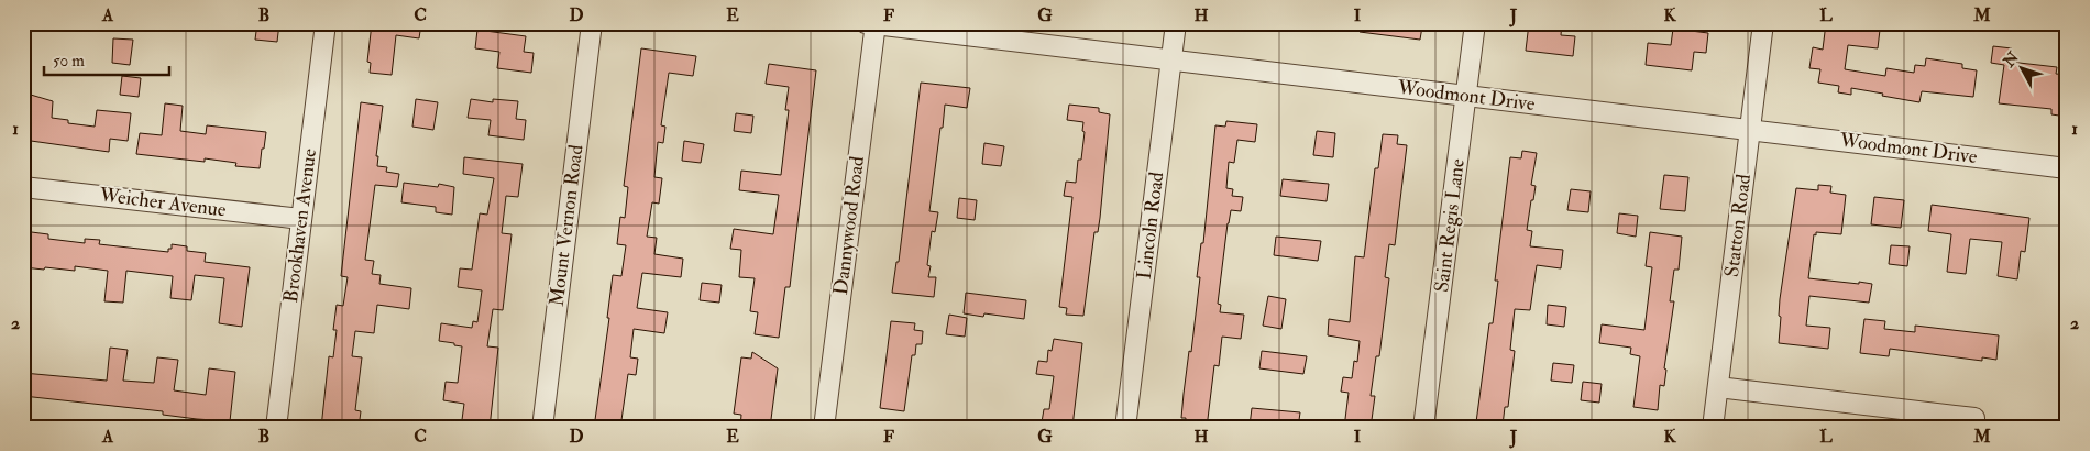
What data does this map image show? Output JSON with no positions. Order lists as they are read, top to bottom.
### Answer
{
  "streets": {
    "street": [
      "Woodmont Drive",
      "Weicher Avenue",
      "Brookhaven Avenue",
      "Mount Vernon Road",
      "Dannywood Road",
      "Lincoln Road",
      "Saint Regis Lane",
      "Statton Road"
    ]
  },
  "crossings": [
    ["Woodmont Drive", "Dannywood Road"],
    ["Woodmont Drive", "Lincoln Road"],
    ["Woodmont Drive", "Saint Regis Lane"],
    ["Woodmont Drive", "Statton Road"],
    ["Weicher Avenue", "Brookhaven Avenue"]
  ],
  "scale_bar": "50 m",
  "north": "top left",
  "grid": {
    "columns": [
      "A",
      "B",
      "C",
      "D",
      "E",
      "F",
      "G",
      "H",
      "I",
      "J",
      "K",
      "L",
      "M"
    ],
    "rows": ["1", "2"]
  }
}
